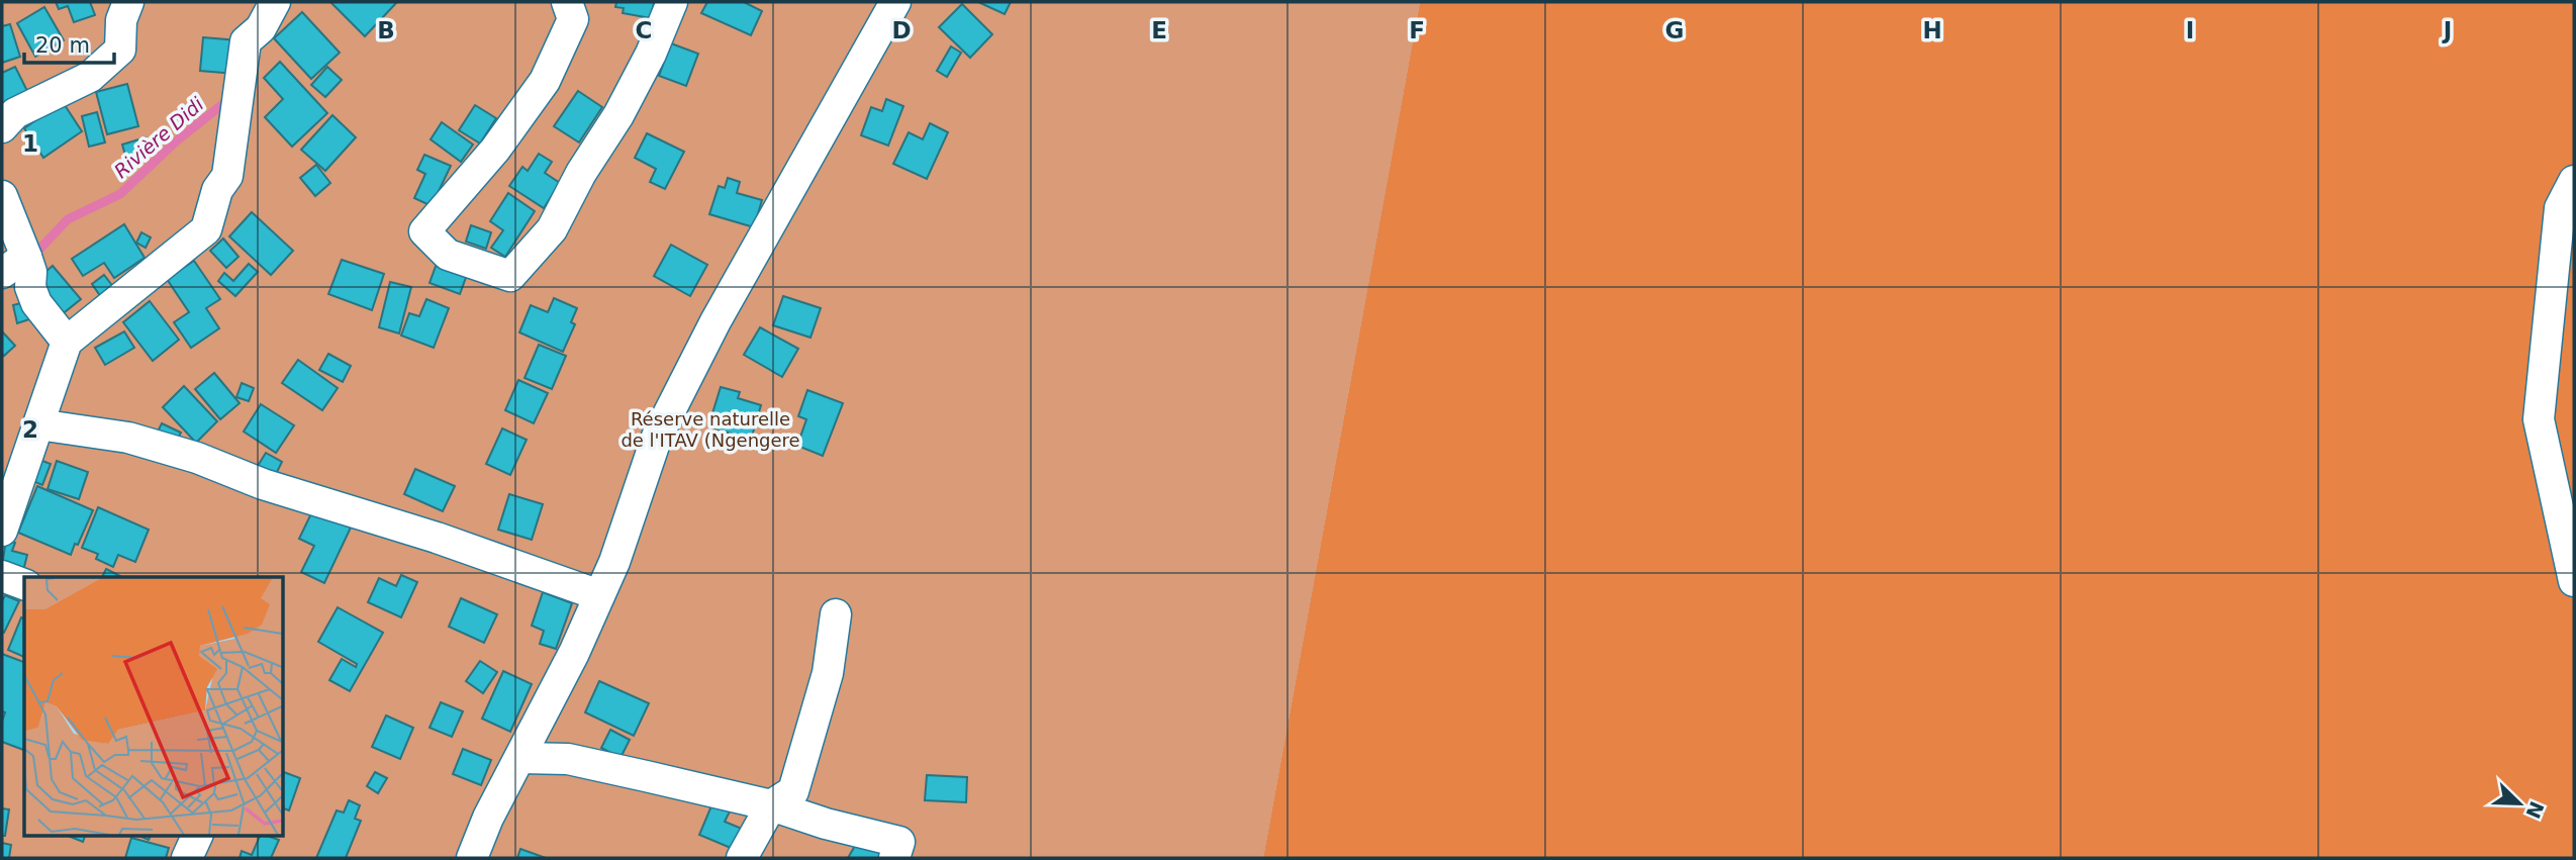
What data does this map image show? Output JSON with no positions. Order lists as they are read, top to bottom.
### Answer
{
  "water": ["Rivière Didi"],
  "parks": ["Réserve naturelle de l'ITAV (Ngengere"],
  "scale_bar": "20 m",
  "north": "bottom right",
  "grid": {
    "columns": [
      "B",
      "C",
      "D",
      "E",
      "F",
      "G",
      "H",
      "I",
      "J"
    ],
    "rows": ["1", "2"]
  }
}
